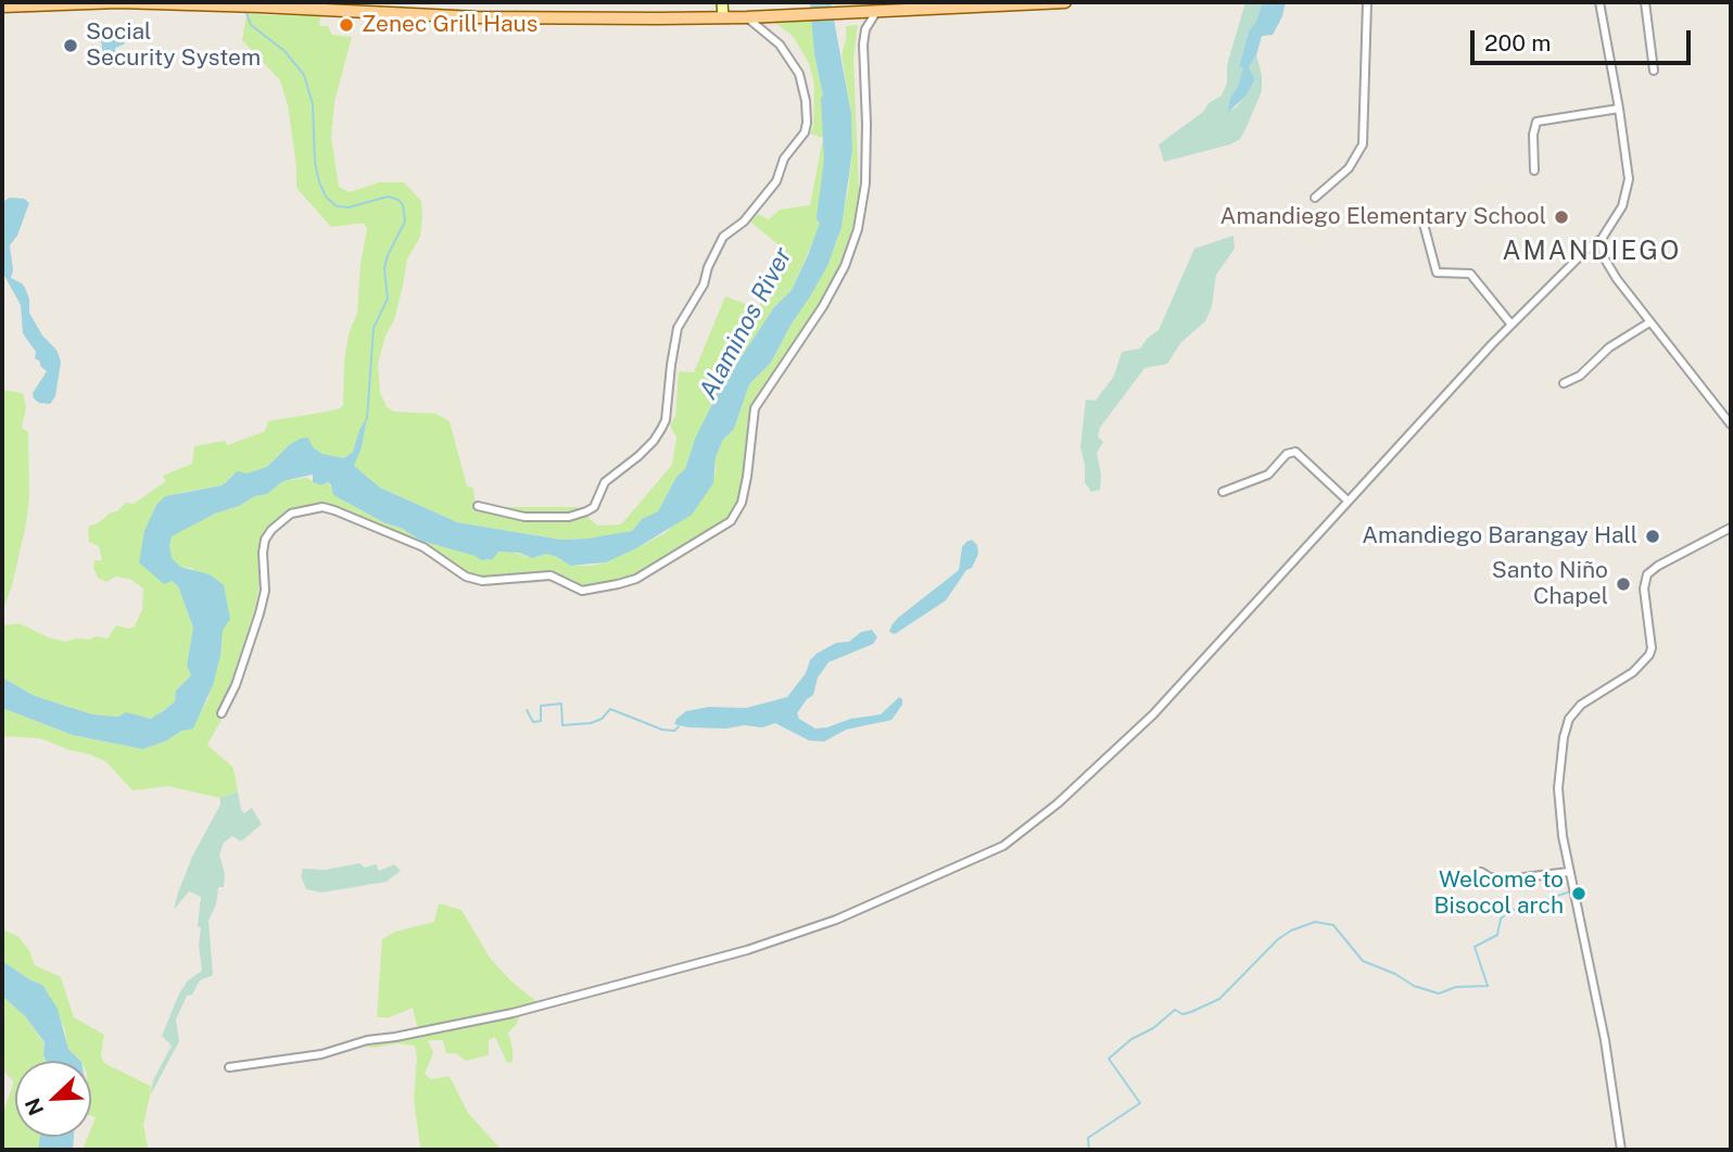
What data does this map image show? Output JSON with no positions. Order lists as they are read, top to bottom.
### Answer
{
  "districts": ["AMANDIEGO"],
  "water": ["Alaminos River"],
  "places": [
    "Zenec Grill Haus",
    "Social Security System",
    "Amandiego Elementary School",
    "Amandiego Barangay Hall",
    "Santo Niño Chapel",
    "Welcome to Bisocol arch"
  ],
  "scale_bar": "200 m",
  "north": "bottom left"
}
